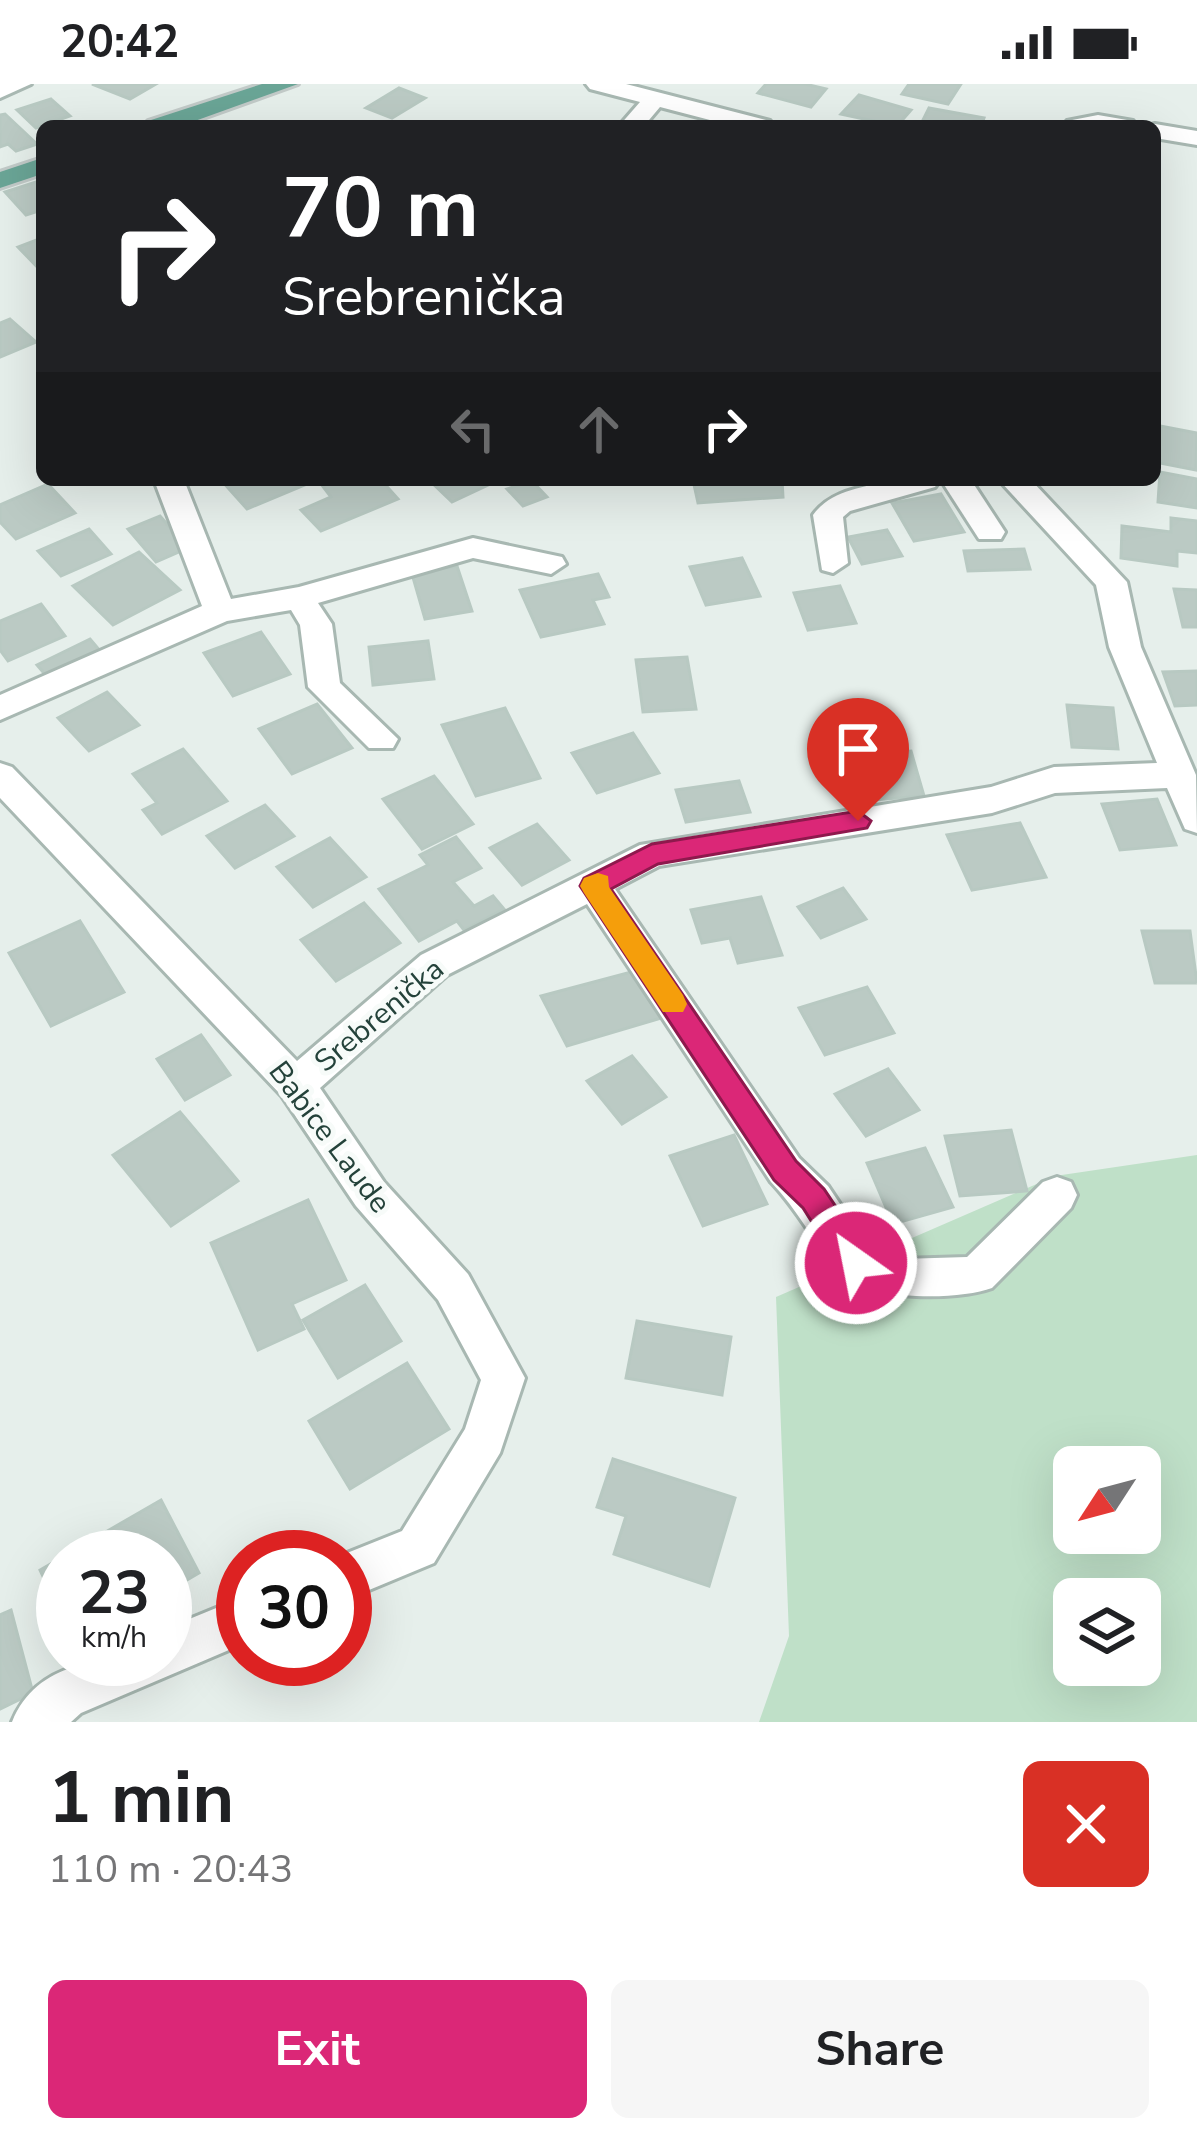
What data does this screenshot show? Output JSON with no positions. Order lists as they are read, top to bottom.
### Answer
{
  "streets": {
    "street": ["Srebrenička", "Babice Laude"]
  },
  "crossings": [
    ["Srebrenička", "Babice Laude"]
  ],
  "north": "bottom left",
  "page": {
    "status": "20:42",
    "turn": ["70 m", "Srebrenička"],
    "speed": "23 km/h",
    "limit": "30",
    "heading": ["1 min", "110 m · 20:43"],
    "buttons": ["Exit", "Share"]
  }
}
